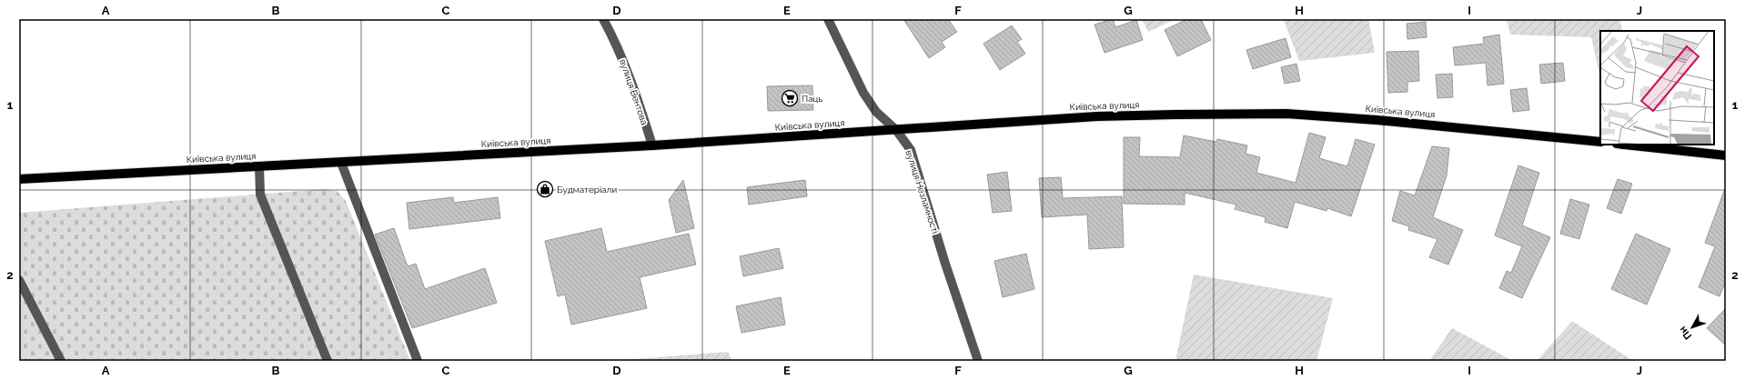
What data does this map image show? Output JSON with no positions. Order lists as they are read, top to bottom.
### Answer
{
  "streets": {
    "main road": ["Київська вулиця"],
    "street": ["вулиця Вентова", "вулиця Незламності"]
  },
  "crossings": [
    ["вулиця Вентова", "Київська вулиця"],
    ["Київська вулиця", "вулиця Незламності"]
  ],
  "places": {
    "supermarket": ["Паць"],
    "shop": ["Будматеріали"]
  },
  "north": "bottom left",
  "grid": {
    "columns": [
      "A",
      "B",
      "C",
      "D",
      "E",
      "F",
      "G",
      "H",
      "I",
      "J"
    ],
    "rows": ["1", "2"]
  }
}
